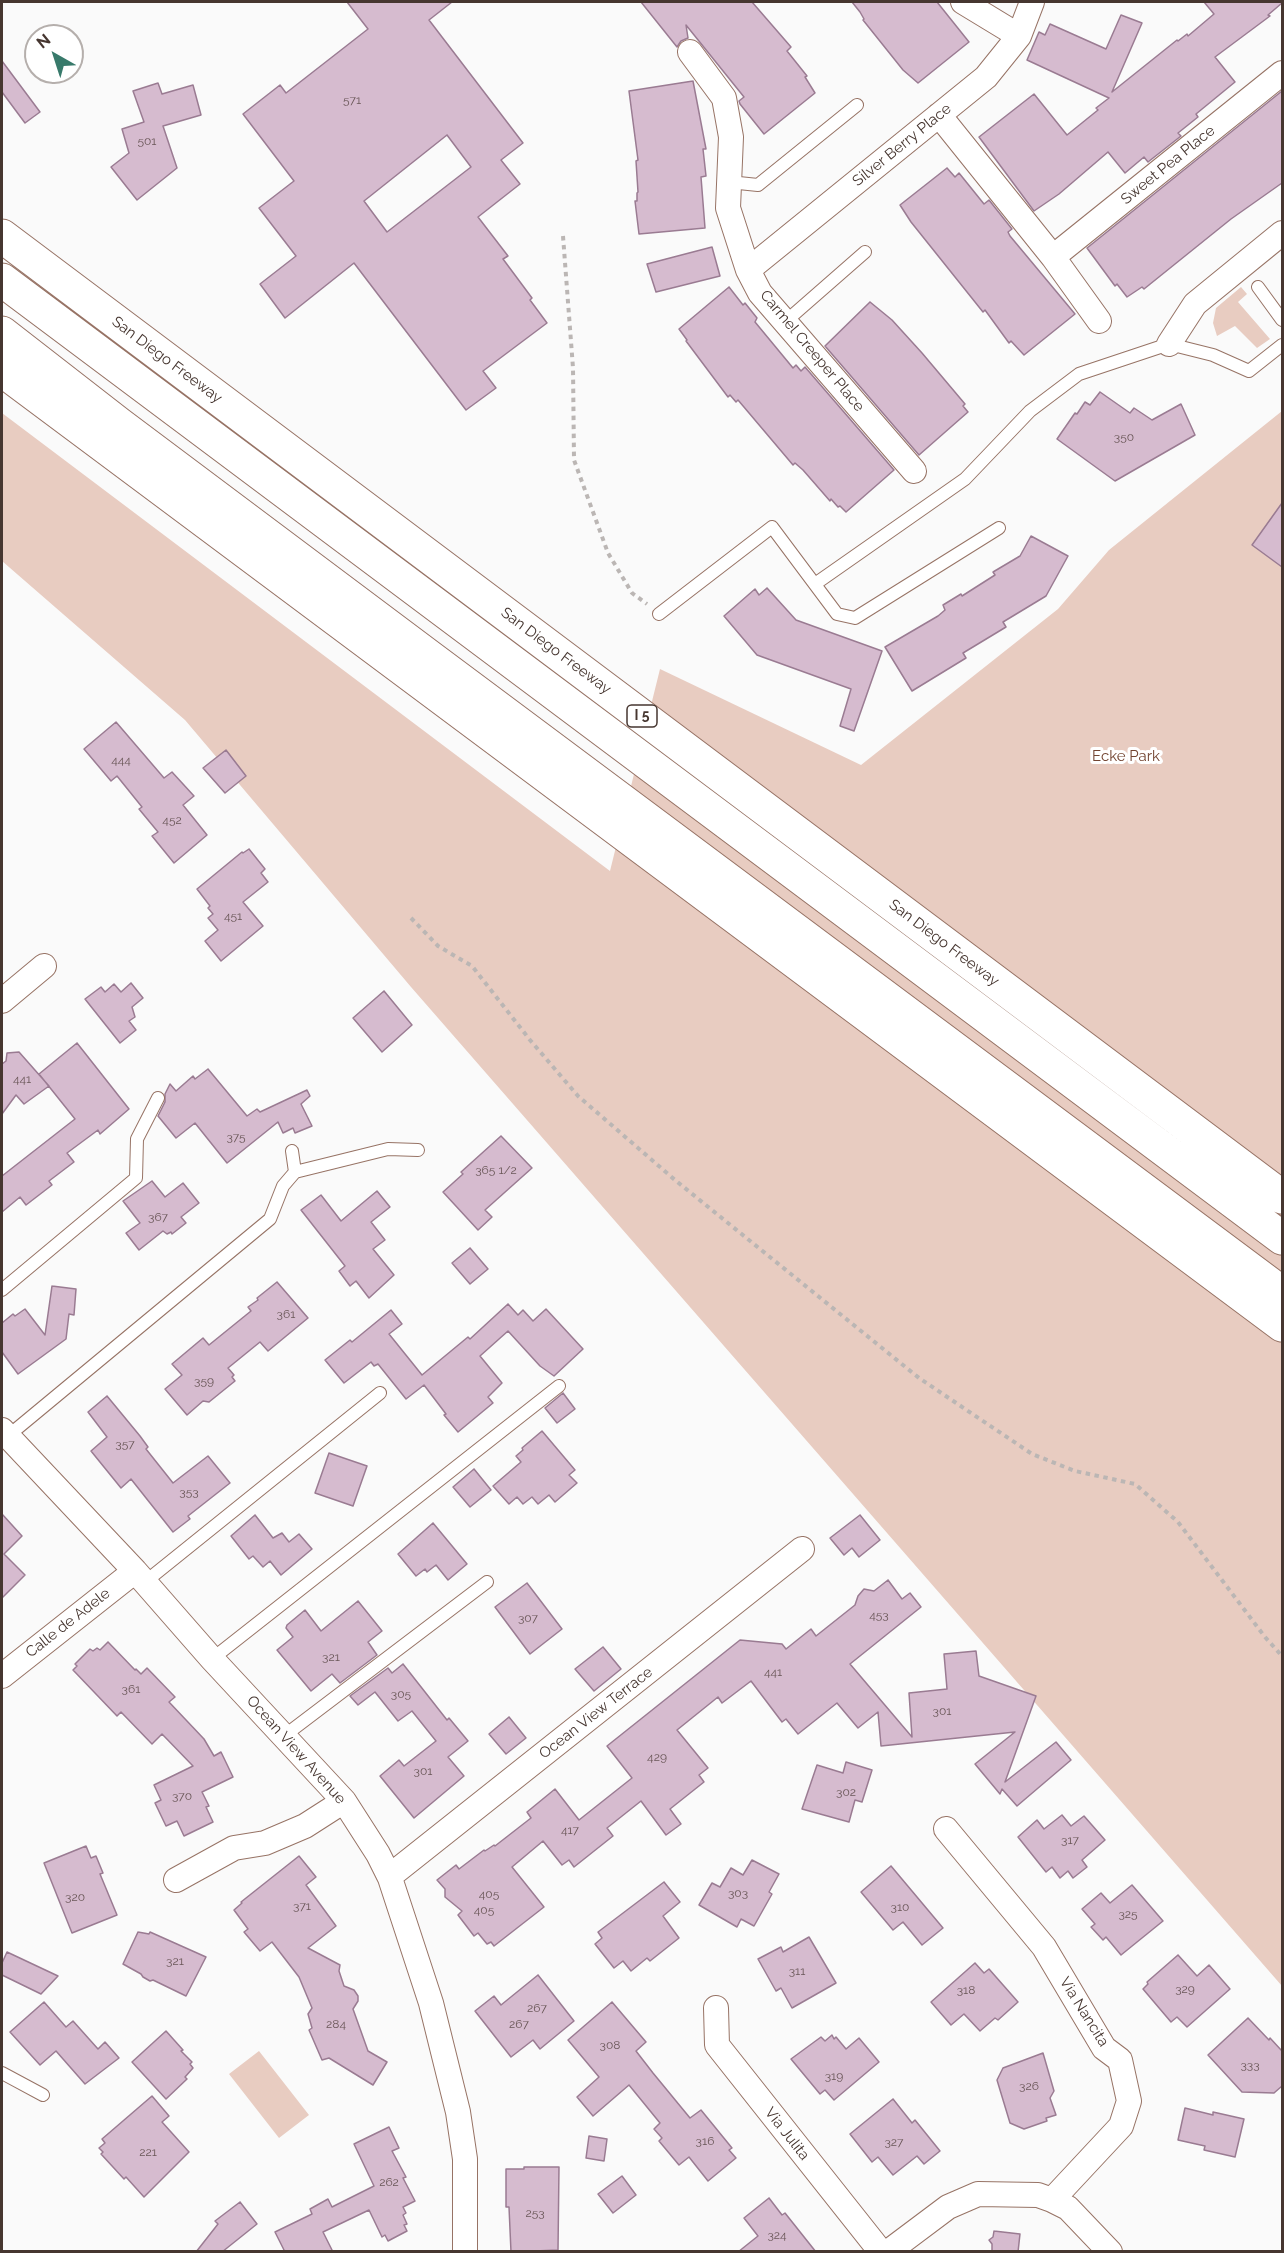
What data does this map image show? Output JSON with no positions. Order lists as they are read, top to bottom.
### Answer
{
  "streets": {
    "highway": ["San Diego Freeway", "I 5"],
    "street": [
      "Silver Berry Place",
      "Sweet Pea Place",
      "Carmel Creeper Place",
      "Calle de Adele",
      "Ocean View Terrace",
      "Ocean View Avenue",
      "Via Nancita",
      "Via Julita"
    ]
  },
  "crossings": [
    ["Silver Berry Place", "Carmel Creeper Place"],
    ["Calle de Adele", "Ocean View Avenue"],
    ["Ocean View Terrace", "Ocean View Avenue"]
  ],
  "parks": ["Ecke Park"],
  "house_numbers": [
    "571",
    "501",
    "350",
    "444",
    "452",
    "451",
    "441",
    "375",
    "365 1/2",
    "367",
    "361",
    "359",
    "357",
    "353",
    "453",
    "307",
    "321",
    "441",
    "361",
    "305",
    "301",
    "429",
    "301",
    "302",
    "370",
    "417",
    "317",
    "303",
    "405",
    "320",
    "371",
    "310",
    "405",
    "325",
    "321",
    "311",
    "329",
    "318",
    "267",
    "284",
    "267",
    "308",
    "333",
    "319",
    "326",
    "316",
    "327",
    "221",
    "262",
    "253",
    "324"
  ],
  "north": "top left"
}
